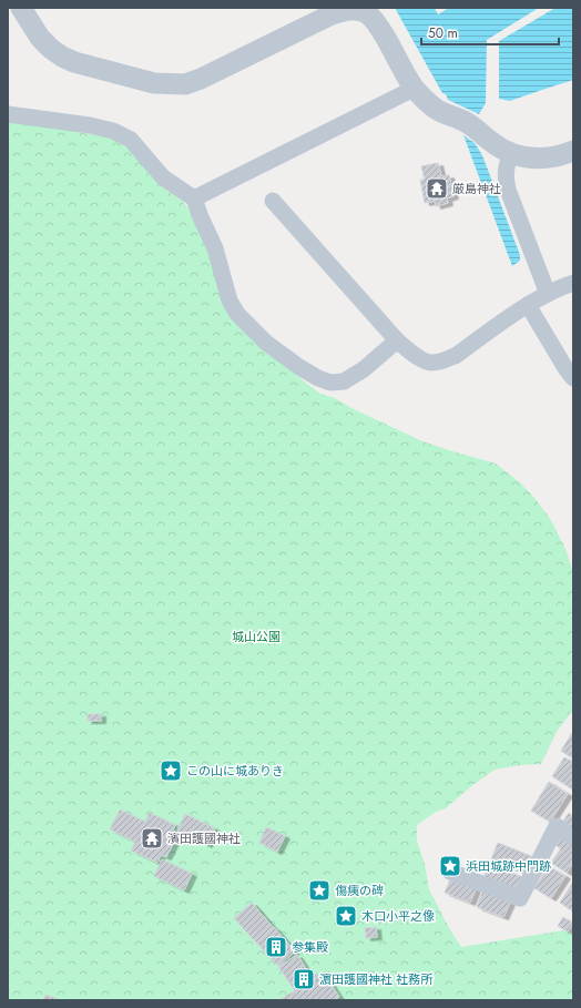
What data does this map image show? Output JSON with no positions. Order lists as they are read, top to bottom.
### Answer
{
  "parks": ["城山公園"],
  "places": {
    "temple": ["厳島神社", "濱田護國神社"],
    "place": [
      "この山に城ありき",
      "浜田城跡中門跡",
      "傷痍の碑",
      "木口小平之像"
    ],
    "building": ["参集殿", "濵田護國神社 社務所"]
  },
  "scale_bar": "50 m"
}
